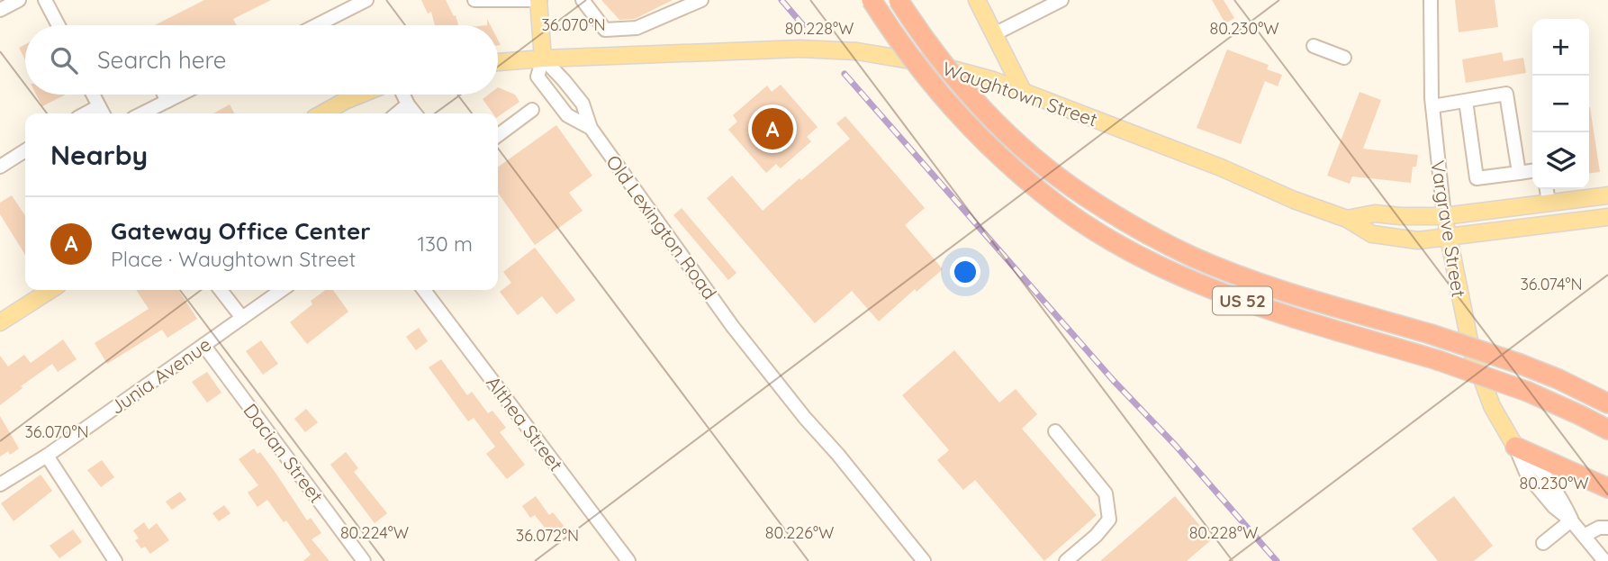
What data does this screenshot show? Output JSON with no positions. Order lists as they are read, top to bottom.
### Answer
{
  "streets": {
    "highway": ["US 52"],
    "main road": ["Waughtown Street", "Old Lexington Road", "Vargrave Street"],
    "street": ["Junia Avenue", "Althea Street", "Dacian Street"]
  },
  "crossings": [
    ["Waughtown Street", "Old Lexington Road"],
    ["Waughtown Street", "Vargrave Street"],
    ["Junia Avenue", "Dacian Street"]
  ],
  "page": {
    "map_buttons": ["+", "−"],
    "search": "Search here",
    "pins": "A",
    "heading": "Nearby",
    "list": [
      {
        "mark": "A",
        "name": "Gateway Office Center",
        "note": "Place · Waughtown Street",
        "value": "130 m"
      }
    ]
  },
  "coordinates": [
    "36.070°N",
    "80.228°W",
    "80.230°W",
    "36.074°N",
    "80.224°W",
    "80.226°W",
    "36.072°N"
  ]
}
